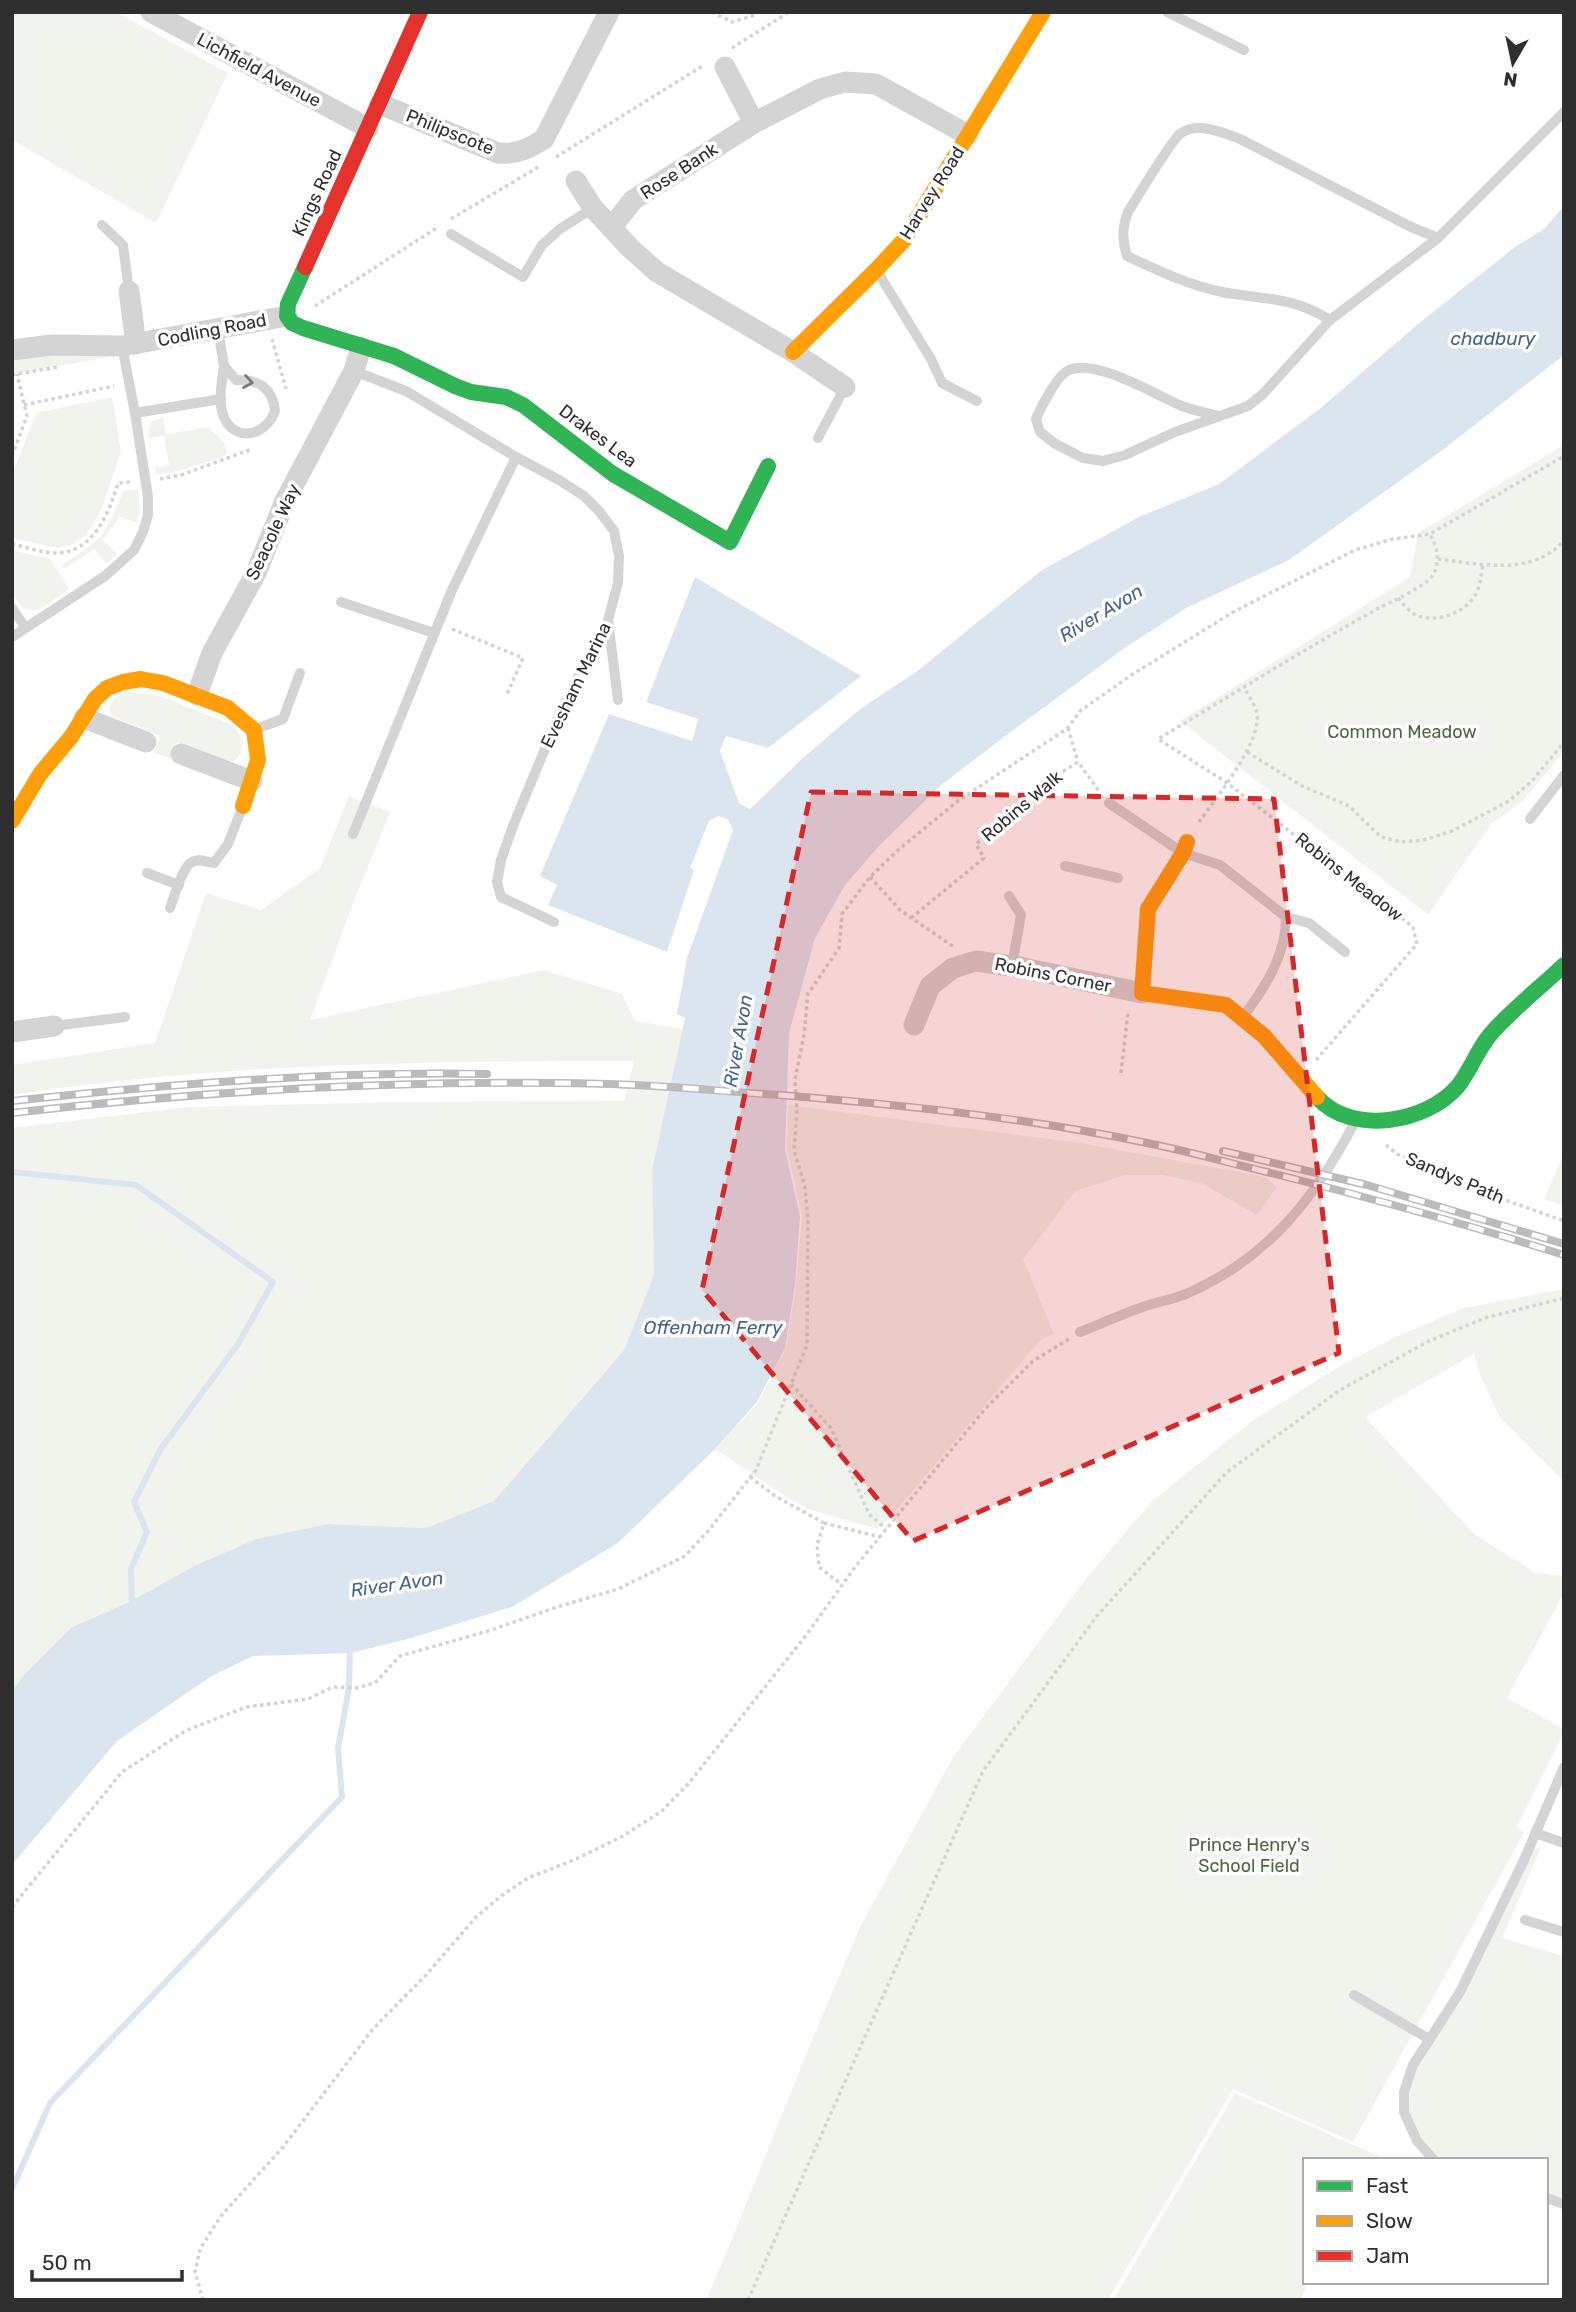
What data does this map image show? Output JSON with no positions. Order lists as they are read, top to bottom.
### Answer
{
  "streets": {
    "street": [
      "Lichfield Avenue",
      "Philipscote",
      "Rose Bank",
      "Kings Road",
      "Harvey Road",
      "Codling Road",
      "Drakes Lea",
      "Seacole Way",
      "Robins Corner"
    ],
    "lane": ["Evesham Marina"],
    "path": ["Robins Walk", "Robins Meadow", "Sandys Path"]
  },
  "crossings": [
    ["Lichfield Avenue", "Kings Road"],
    ["Philipscote", "Kings Road"],
    ["Rose Bank", "Harvey Road"],
    ["Kings Road", "Codling Road"],
    ["Seacole Way", "Evesham Marina"],
    ["Robins Meadow", "Robins Corner"],
    ["Robins Corner", "Sandys Path"]
  ],
  "water": ["chadbury", "River Avon", "Offenham Ferry"],
  "parks": ["Common Meadow", "Prince Henry's School Field"],
  "legend": ["Fast", "Slow", "Jam"],
  "scale_bar": "50 m",
  "north": "bottom"
}
